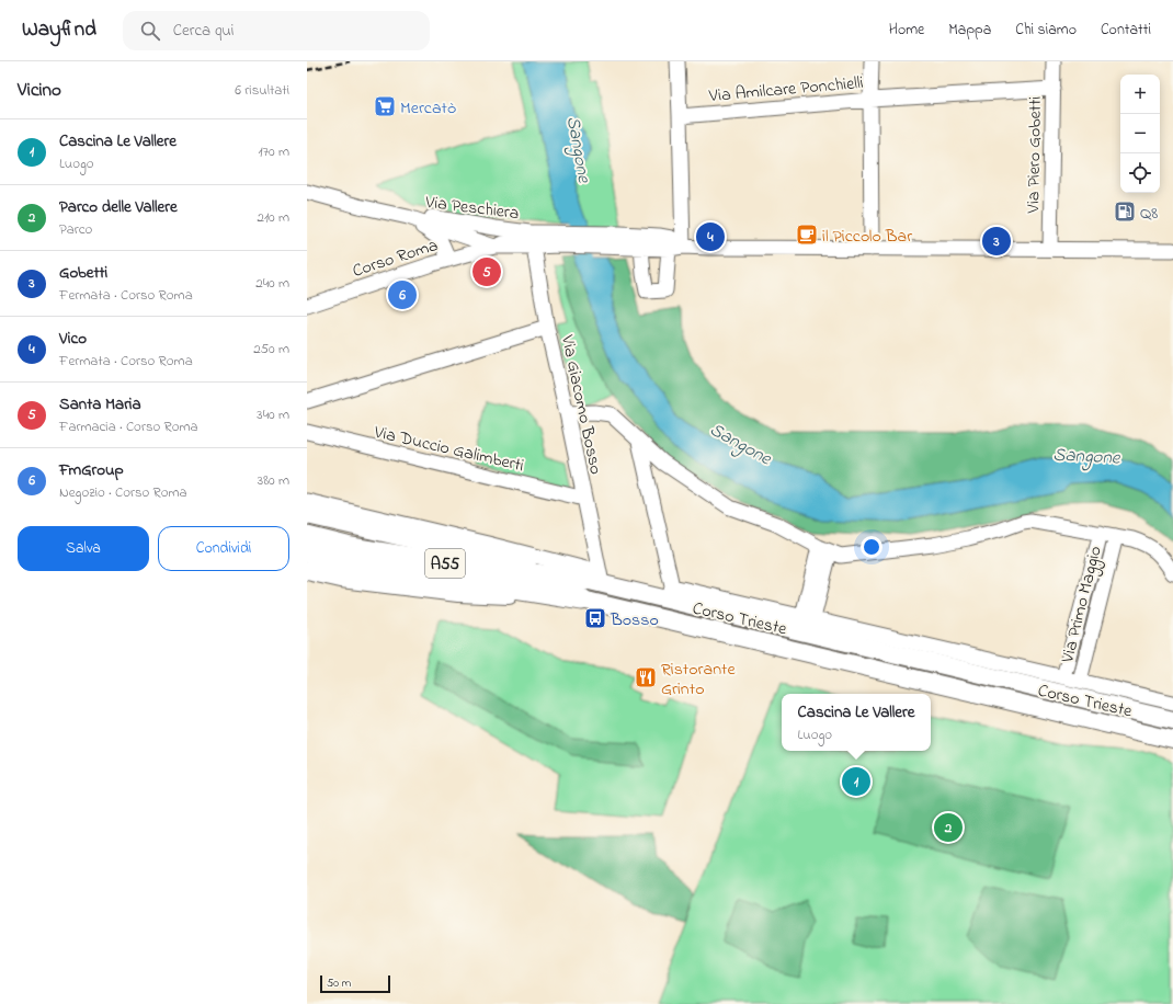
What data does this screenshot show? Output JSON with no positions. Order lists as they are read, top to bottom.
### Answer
{
  "streets": {
    "highway": ["A55"],
    "main road": ["Corso Trieste"],
    "street": [
      "Via Amilcare Ponchielli",
      "Via Piero Gobetti",
      "Via Peschiera",
      "Corso Roma",
      "Via Giacomo Bosso",
      "Via Duccio Galimberti",
      "Via Primo Maggio"
    ]
  },
  "crossings": [
    ["Via Amilcare Ponchielli", "Via Piero Gobetti"],
    ["Via Piero Gobetti", "Corso Roma"],
    ["Via Peschiera", "Corso Roma"],
    ["Via Peschiera", "Via Giacomo Bosso"],
    ["Corso Roma", "Via Giacomo Bosso"],
    ["Via Giacomo Bosso", "Via Duccio Galimberti"],
    ["Via Giacomo Bosso", "A55"],
    ["Via Giacomo Bosso", "Corso Trieste"],
    ["A55", "Corso Trieste"],
    ["Via Primo Maggio", "Corso Trieste"]
  ],
  "water": ["Sangone"],
  "places": {
    "supermarket": ["Mercatò"],
    "fuel station": ["Q8"],
    "cafe": ["il Piccolo Bar"],
    "bus stop": ["Bosso"],
    "restaurant": ["Ristorante Grinto"]
  },
  "scale_bar": "50 m",
  "page": {
    "header": "Wayfind",
    "search": "Cerca qui",
    "nav": [
      "Home",
      "Mappa",
      "Chi siamo",
      "Contatti"
    ],
    "heading": ["Vicino", "6 risultati"],
    "map_buttons": ["+", "−"],
    "list": [
      {
        "mark": "1",
        "name": "Cascina Le Vallere",
        "note": "Luogo",
        "value": "170 m"
      },
      {
        "mark": "2",
        "name": "Parco delle Vallere",
        "note": "Parco",
        "value": "210 m"
      },
      {
        "mark": "3",
        "name": "Gobetti",
        "note": "Fermata · Corso Roma",
        "value": "240 m"
      },
      {
        "mark": "4",
        "name": "Vico",
        "note": "Fermata · Corso Roma",
        "value": "250 m"
      },
      {
        "mark": "5",
        "name": "Santa Maria",
        "note": "Farmacia · Corso Roma",
        "value": "340 m"
      },
      {
        "mark": "6",
        "name": "FmGroup",
        "note": "Negozio · Corso Roma",
        "value": "380 m"
      }
    ],
    "pins": [
      "4",
      "3",
      "5",
      "6",
      "1",
      "2"
    ],
    "buttons": ["Salva", "Condividi"],
    "popup": ["Cascina Le Vallere", "Luogo"],
    "scale": "50 m"
  }
}
